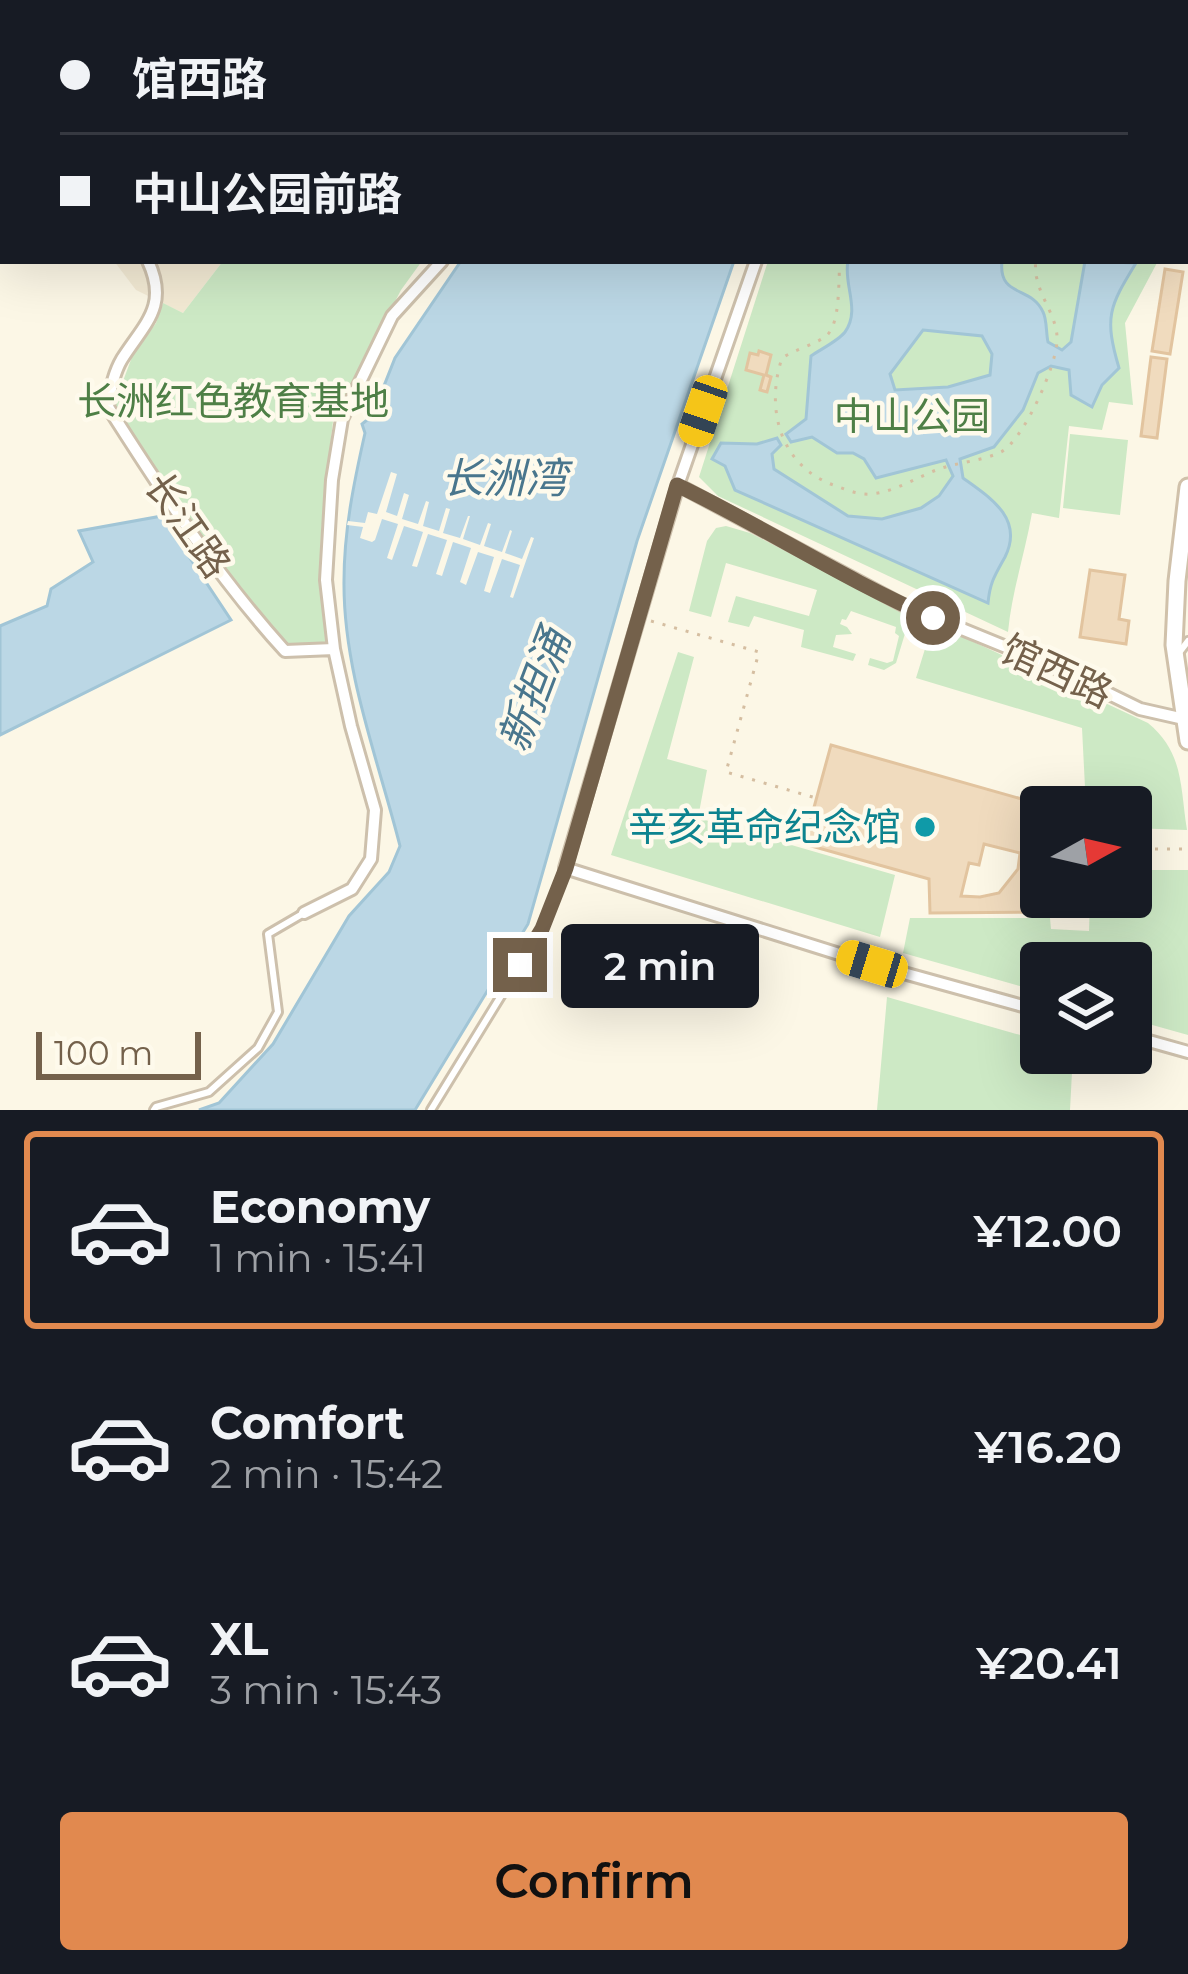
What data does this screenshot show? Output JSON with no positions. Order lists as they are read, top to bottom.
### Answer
{
  "streets": {
    "street": ["长江路", "馆西路"]
  },
  "water": ["长洲湾", "新担涌"],
  "parks": ["长洲红色教育基地", "中山公园"],
  "places": ["辛亥革命纪念馆"],
  "scale_bar": "100 m",
  "north": "right",
  "page": {
    "banner": ["馆西路", "中山公园前路"],
    "bubble": "2 min",
    "scale": "100 m",
    "list": [
      {
        "name": "Economy",
        "note": "1 min · 15:41",
        "value": "¥12.00"
      },
      {
        "name": "Comfort",
        "note": "2 min · 15:42",
        "value": "¥16.20"
      },
      {
        "name": "XL",
        "note": "3 min · 15:43",
        "value": "¥20.41"
      }
    ],
    "buttons": "Confirm"
  }
}
